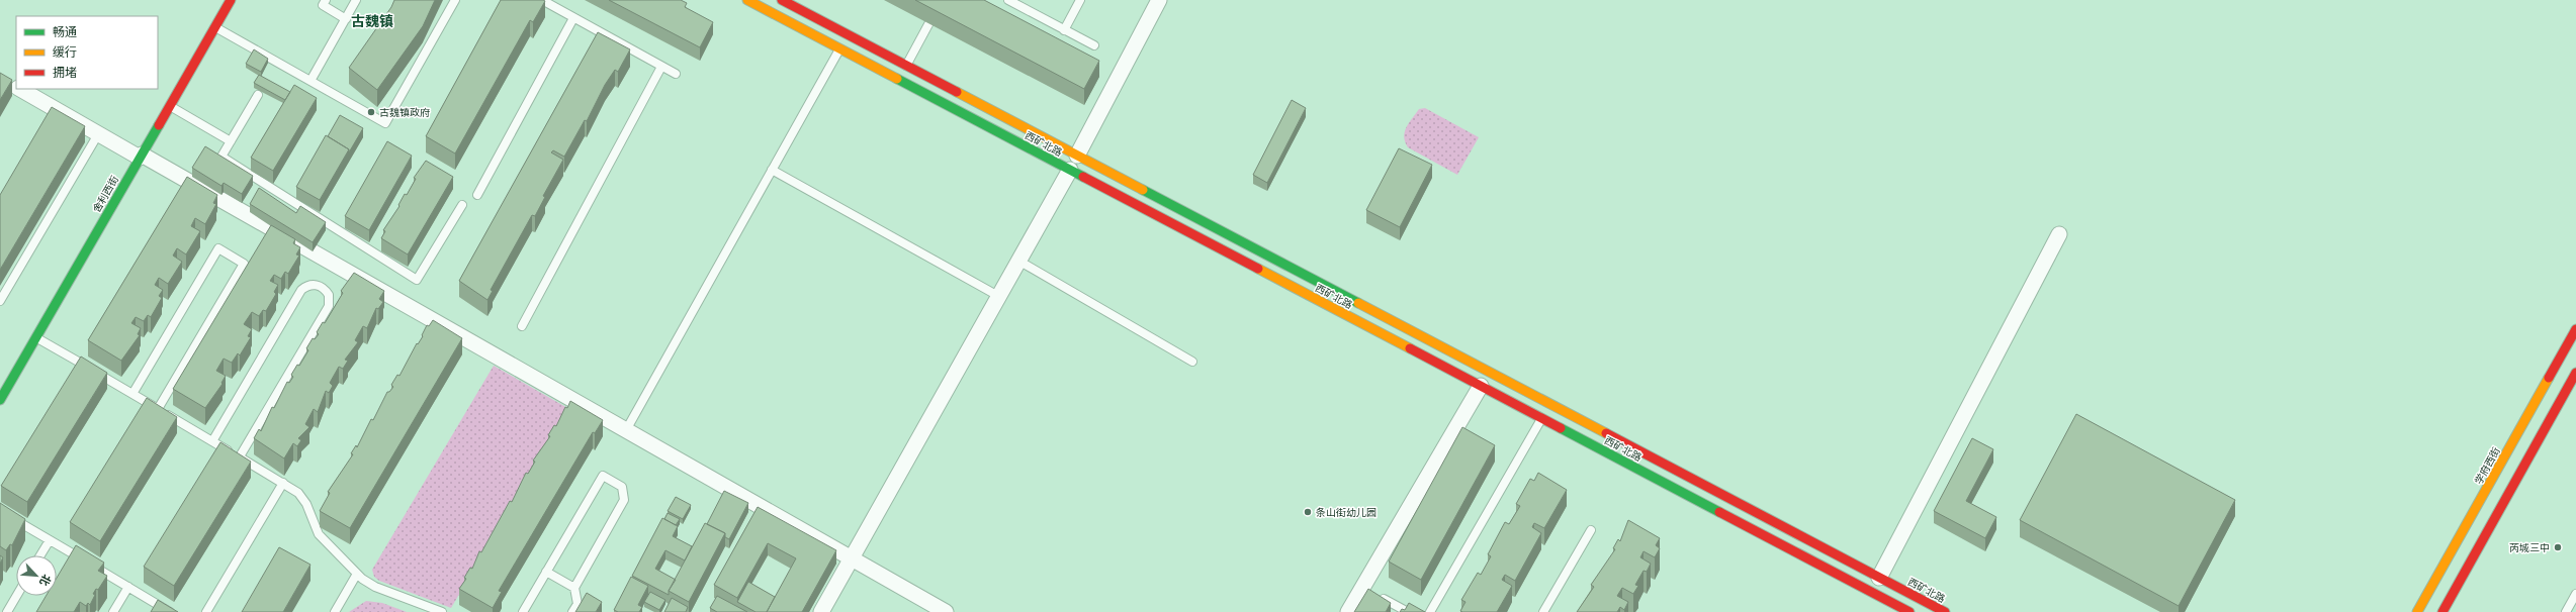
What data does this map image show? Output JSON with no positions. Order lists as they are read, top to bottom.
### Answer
{
  "streets": {
    "main road": ["西矿北路", "舍利西街", "学府西街"]
  },
  "districts": ["古魏镇"],
  "places": ["古魏镇政府", "条山街幼儿园", "芮城三中"],
  "legend": ["畅通", "缓行", "拥堵"],
  "north": "bottom right"
}
